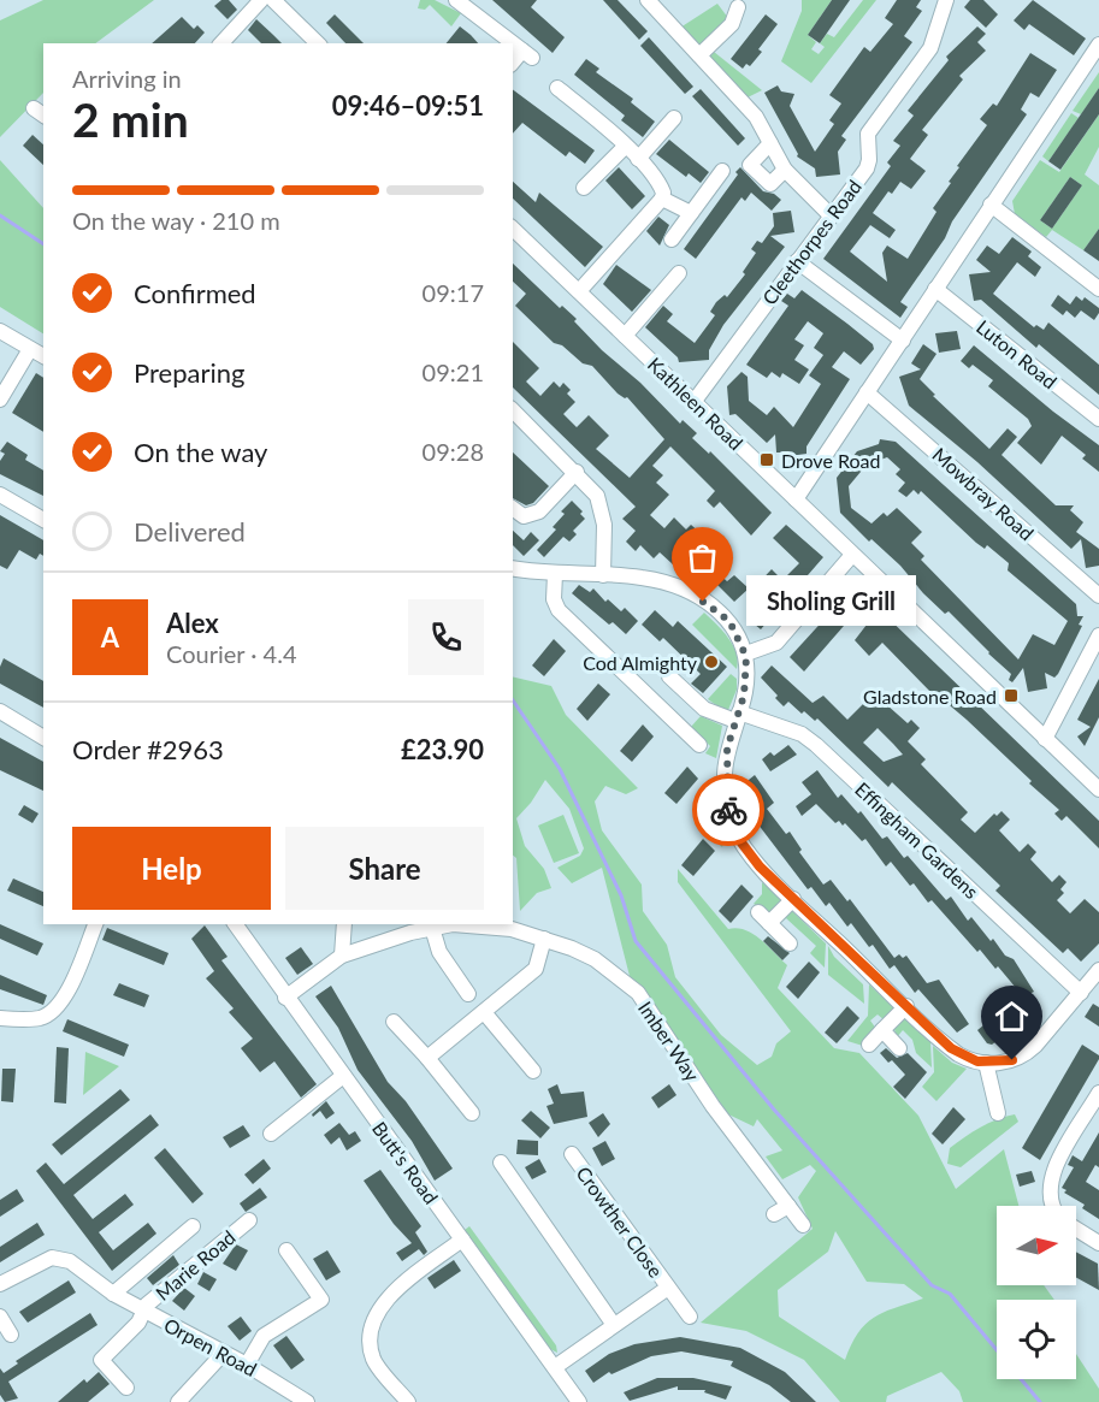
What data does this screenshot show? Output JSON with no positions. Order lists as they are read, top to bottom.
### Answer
{
  "streets": {
    "street": [
      "Cleethorpes Road",
      "Luton Road",
      "Kathleen Road",
      "Mowbray Road",
      "Effingham Gardens",
      "Imber Way",
      "Butt's Road",
      "Crowther Close",
      "Marie Road",
      "Orpen Road"
    ]
  },
  "crossings": [
    ["Cleethorpes Road", "Kathleen Road"],
    ["Imber Way", "Butt's Road"],
    ["Butt's Road", "Crowther Close"],
    ["Marie Road", "Orpen Road"]
  ],
  "places": {
    "transit": ["Drove Road", "Gladstone Road"],
    "other": ["Sholing Grill", "Cod Almighty"]
  },
  "north": "right",
  "page": {
    "heading": ["2 min", "Arriving in", "09:46–09:51"],
    "panel": [
      "Alex",
      "Courier · 4.4",
      "Order #2963",
      "£23.90"
    ],
    "bar": "On the way · 210 m",
    "list": [
      ["Confirmed", "09:17"],
      ["Preparing", "09:21"],
      ["On the way", "09:28"],
      "Delivered"
    ],
    "bubble": "Sholing Grill",
    "round": "A",
    "buttons": ["Help", "Share"]
  }
}
